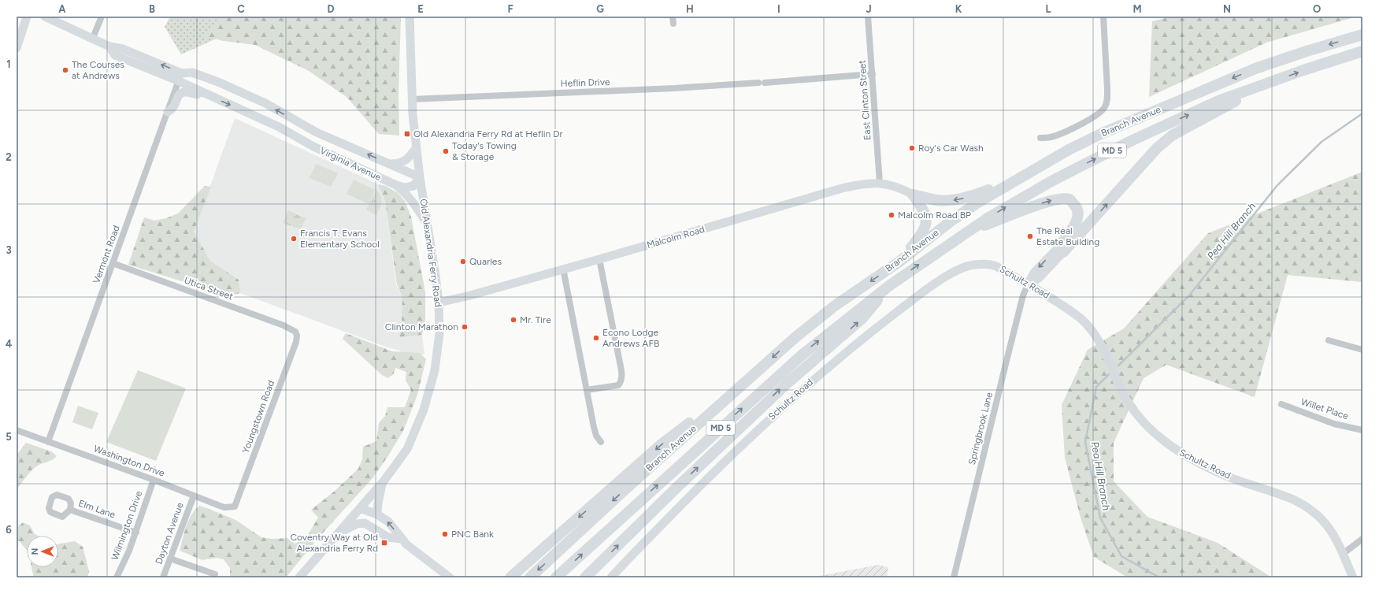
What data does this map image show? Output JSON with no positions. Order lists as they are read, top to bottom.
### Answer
{
  "streets": {
    "highway": ["Branch Avenue", "MD 5"],
    "street": [
      "Heflin Drive",
      "East Clinton Street",
      "Virginia Avenue",
      "Malcolm Road",
      "Old Alexandria Ferry Road",
      "Vermont Road",
      "Schultz Road",
      "Utica Street",
      "Willet Place",
      "Youngstown Road",
      "Springbrook Lane",
      "Washington Drive",
      "Elm Lane",
      "Wilmington Drive",
      "Dayton Avenue"
    ]
  },
  "crossings": [
    ["Heflin Drive", "East Clinton Street"],
    ["Heflin Drive", "Old Alexandria Ferry Road"],
    ["East Clinton Street", "Malcolm Road"],
    ["Virginia Avenue", "Old Alexandria Ferry Road"],
    ["Virginia Avenue", "Vermont Road"],
    ["Malcolm Road", "Old Alexandria Ferry Road"],
    ["Vermont Road", "Utica Street"],
    ["Vermont Road", "Washington Drive"],
    ["Schultz Road", "Springbrook Lane"],
    ["Utica Street", "Youngstown Road"],
    ["Youngstown Road", "Washington Drive"],
    ["Washington Drive", "Wilmington Drive"],
    ["Washington Drive", "Dayton Avenue"],
    ["Elm Lane", "Wilmington Drive"]
  ],
  "water": ["Pea Hill Branch"],
  "places": {
    "other": [
      "The Courses at Andrews",
      "Roy's Car Wash",
      "Today's Towing & Storage",
      "Malcolm Road BP",
      "The Real Estate Building",
      "Francis T. Evans Elementary School",
      "Quarles",
      "Mr. Tire",
      "Clinton Marathon",
      "Econo Lodge Andrews AFB",
      "PNC Bank"
    ],
    "transit": ["Old Alexandria Ferry Rd at Heflin Dr", "Coventry Way at Old Alexandria Ferry Rd"]
  },
  "north": "left",
  "grid": {
    "columns": [
      "A",
      "B",
      "C",
      "D",
      "E",
      "F",
      "G",
      "H",
      "I",
      "J",
      "K",
      "L",
      "M",
      "N",
      "O"
    ],
    "rows": [
      "1",
      "2",
      "3",
      "4",
      "5",
      "6"
    ]
  }
}
